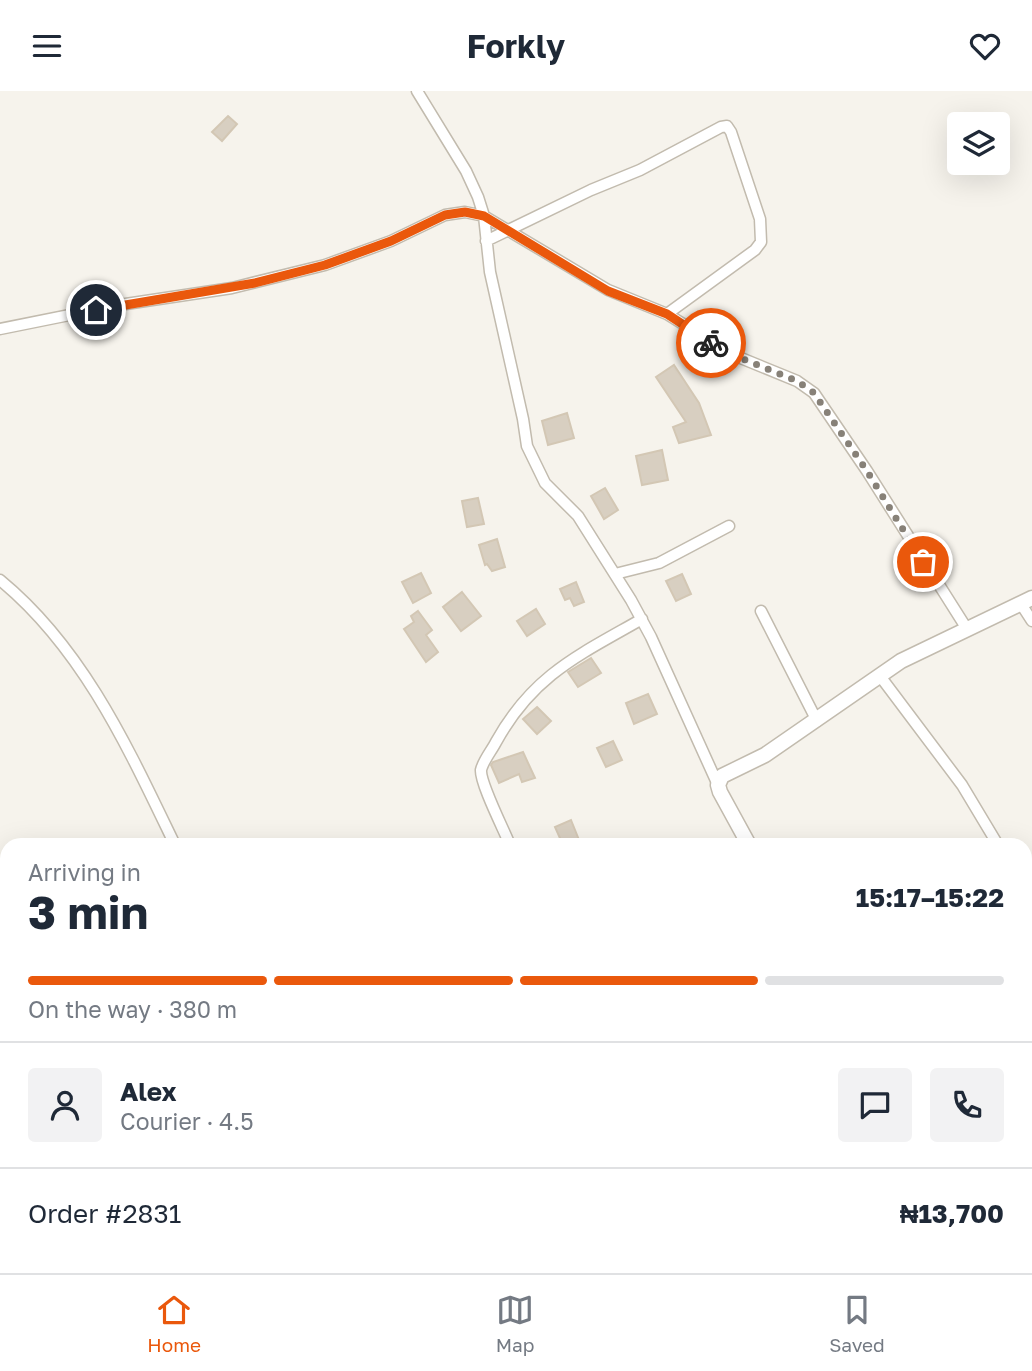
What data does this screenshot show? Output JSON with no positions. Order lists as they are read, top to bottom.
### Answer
{
  "page": {
    "header": "Forkly",
    "heading": ["3 min", "Arriving in", "15:17–15:22"],
    "panel": [
      "Alex",
      "Courier · 4.5",
      "Order #2831",
      "₦13,700"
    ],
    "bar": "On the way · 380 m",
    "tabs": ["Home", "Map", "Saved"]
  }
}
